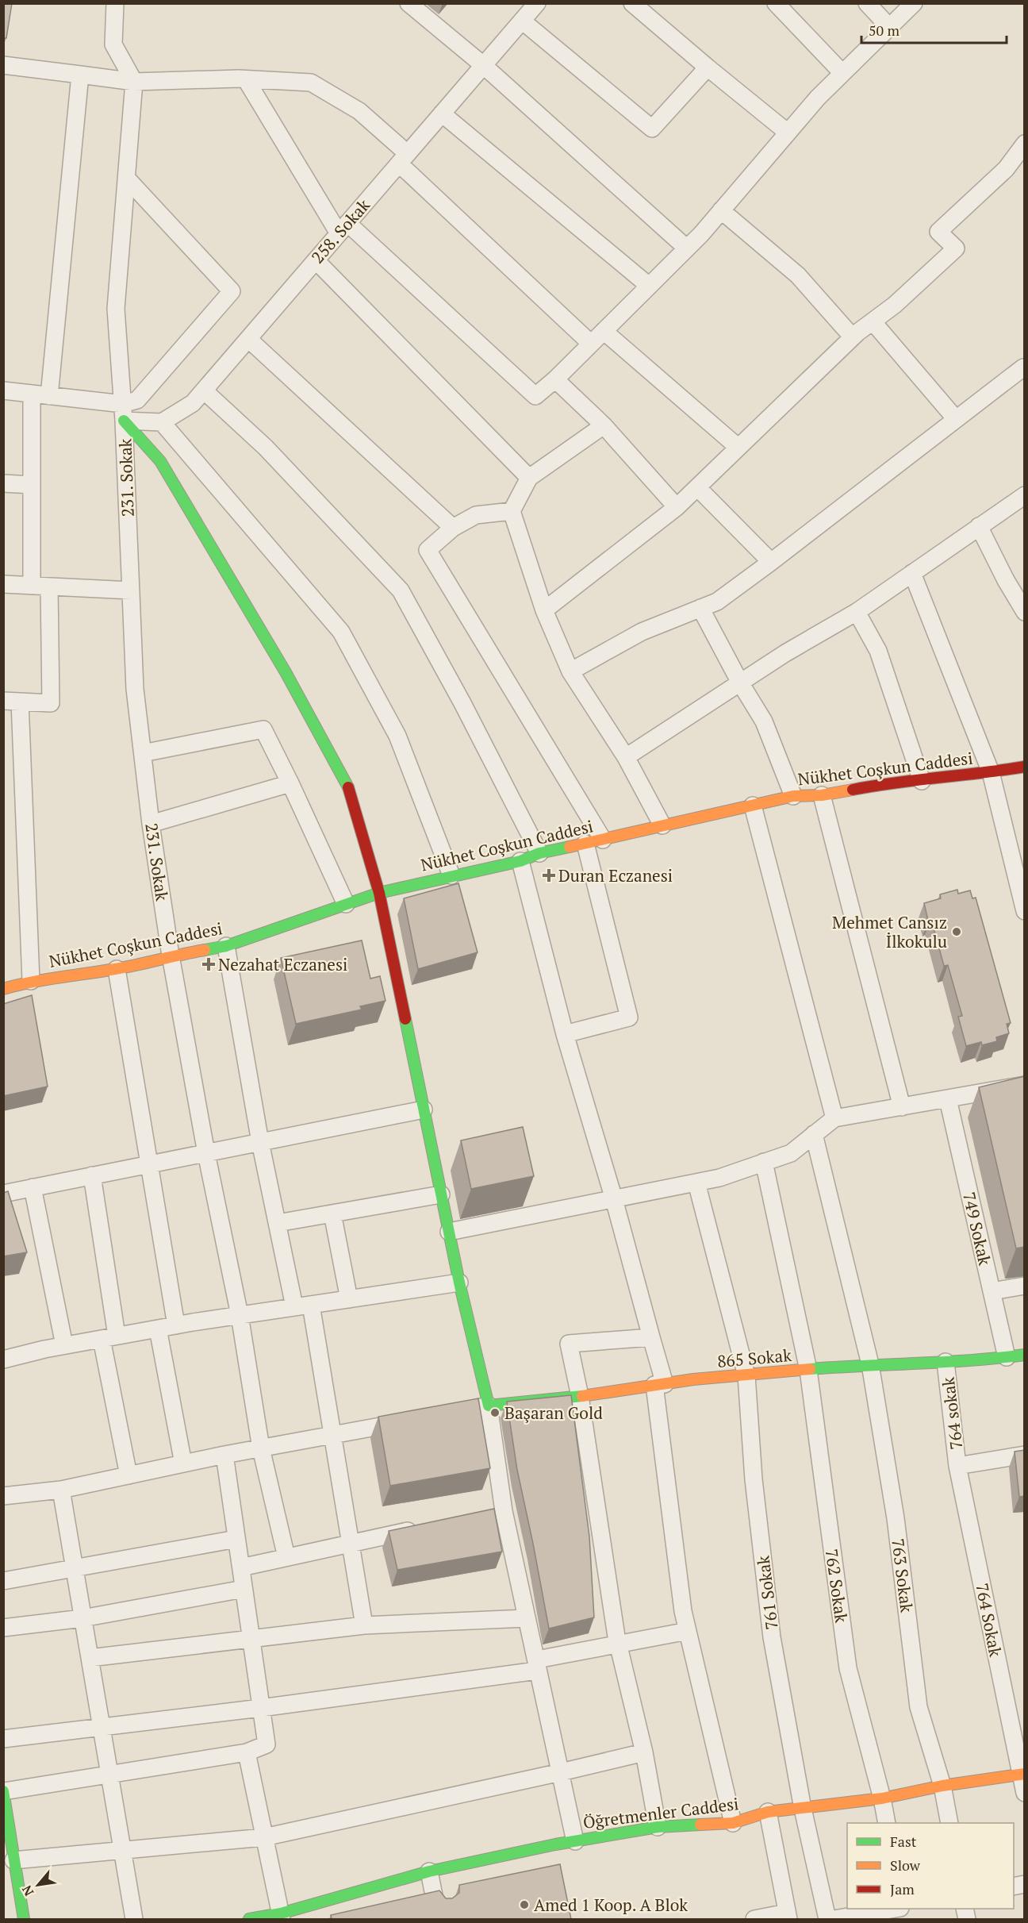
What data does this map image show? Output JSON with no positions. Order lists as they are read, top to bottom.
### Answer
{
  "streets": {
    "street": [
      "258. Sokak",
      "231. Sokak",
      "Nükhet Coşkun Caddesi",
      "749 Sokak",
      "865 Sokak",
      "764 sokak",
      "763 Sokak",
      "762 Sokak",
      "761 Sokak",
      "764 Sokak",
      "Öğretmenler Caddesi"
    ]
  },
  "crossings": [
    ["231. Sokak", "Nükhet Coşkun Caddesi"],
    ["749 Sokak", "865 Sokak"],
    ["865 Sokak", "764 sokak"],
    ["865 Sokak", "763 Sokak"],
    ["865 Sokak", "762 Sokak"],
    ["865 Sokak", "761 Sokak"],
    ["764 sokak", "764 Sokak"],
    ["763 Sokak", "Öğretmenler Caddesi"],
    ["762 Sokak", "Öğretmenler Caddesi"],
    ["761 Sokak", "Öğretmenler Caddesi"],
    ["764 Sokak", "Öğretmenler Caddesi"]
  ],
  "places": {
    "health": ["Duran Eczanesi", "Nezahat Eczanesi"],
    "other": ["Mehmet Cansız İlkokulu", "Başaran Gold", "Amed 1 Koop. A Blok"]
  },
  "legend": ["Fast", "Slow", "Jam"],
  "scale_bar": "50 m",
  "north": "bottom left"
}
